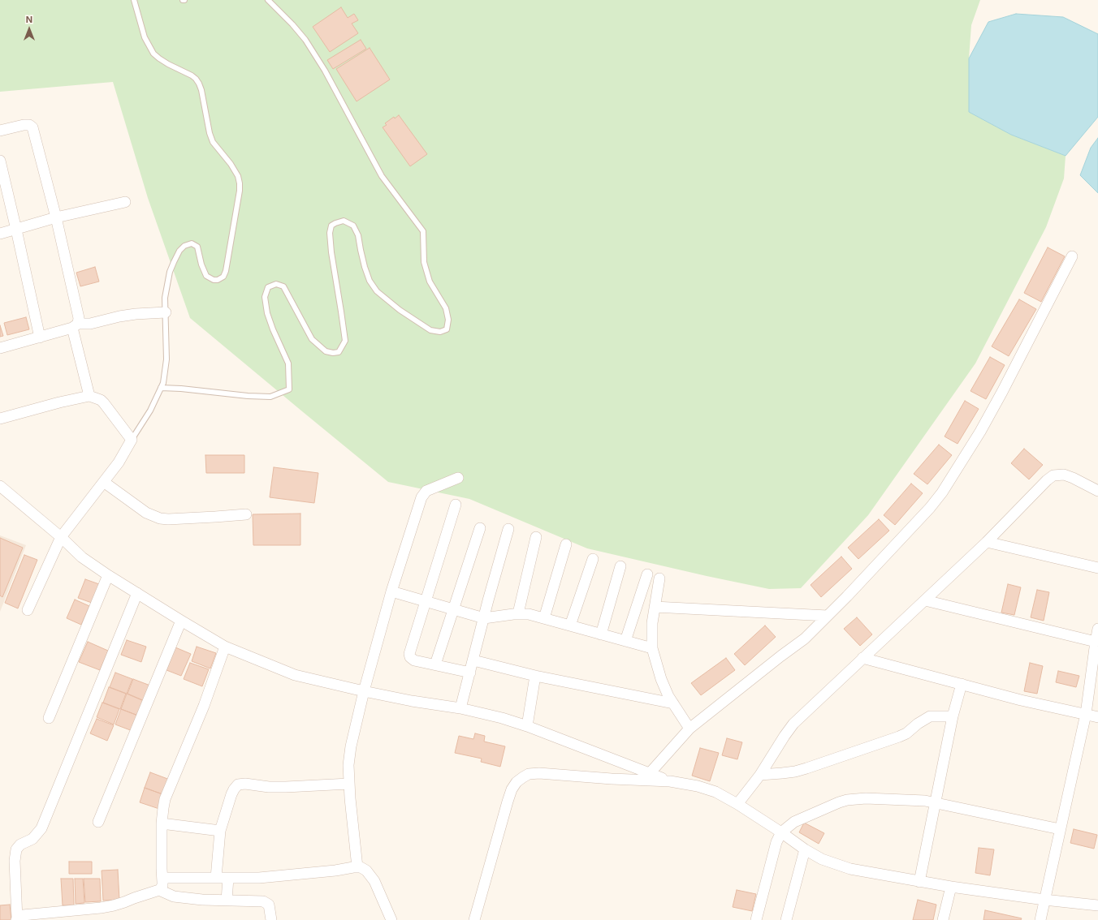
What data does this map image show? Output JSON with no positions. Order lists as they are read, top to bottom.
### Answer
{
  "north": "top"
}
